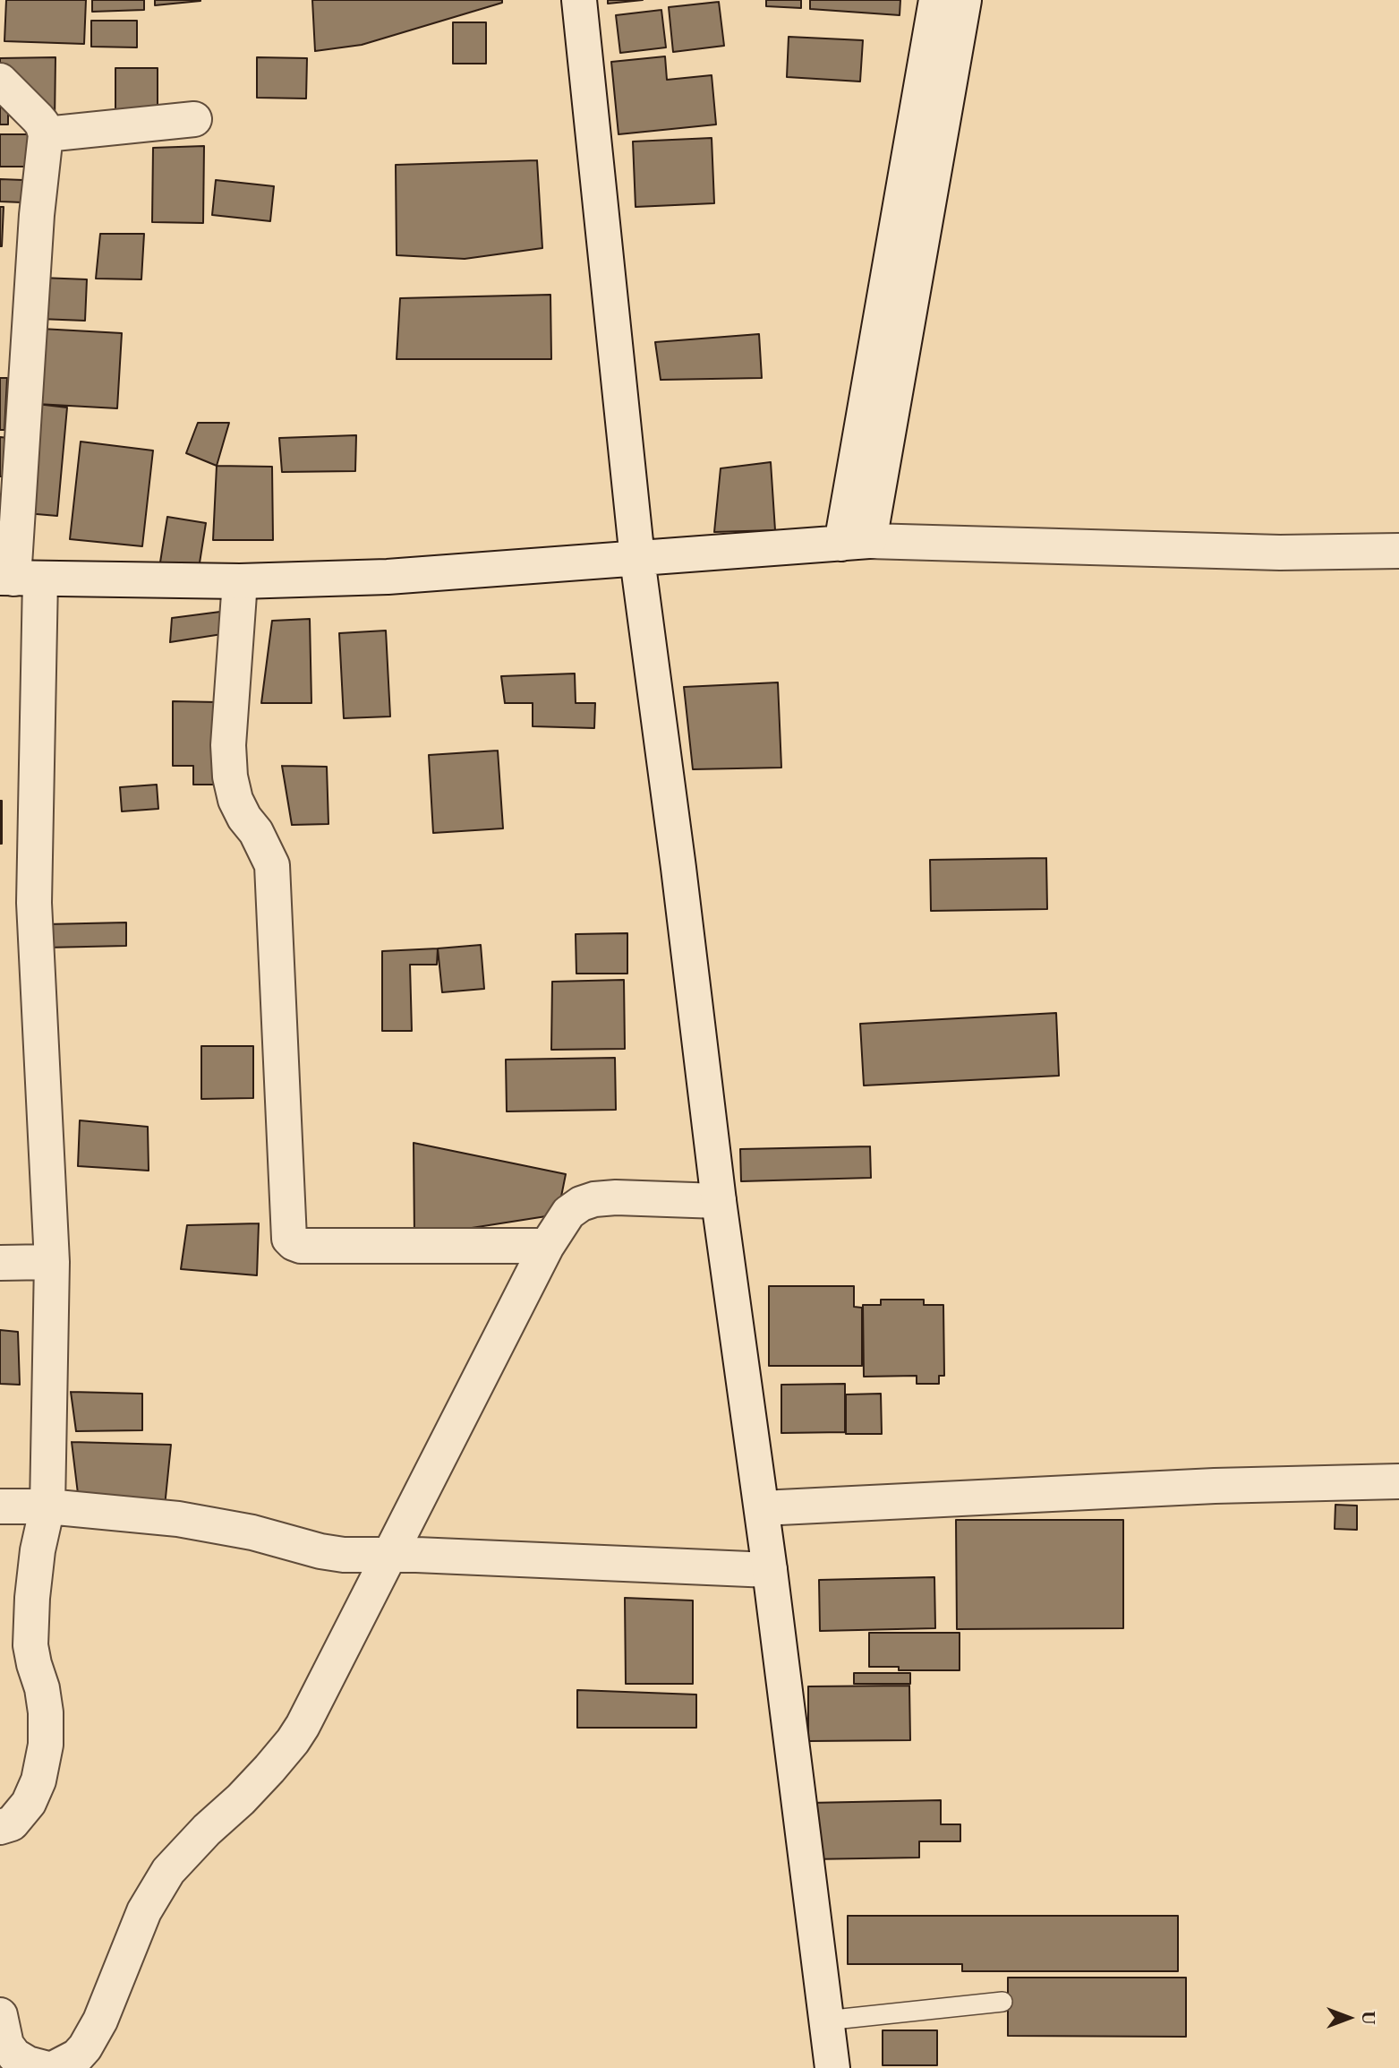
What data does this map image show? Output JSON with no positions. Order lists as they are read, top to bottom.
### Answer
{
  "north": "right"
}
